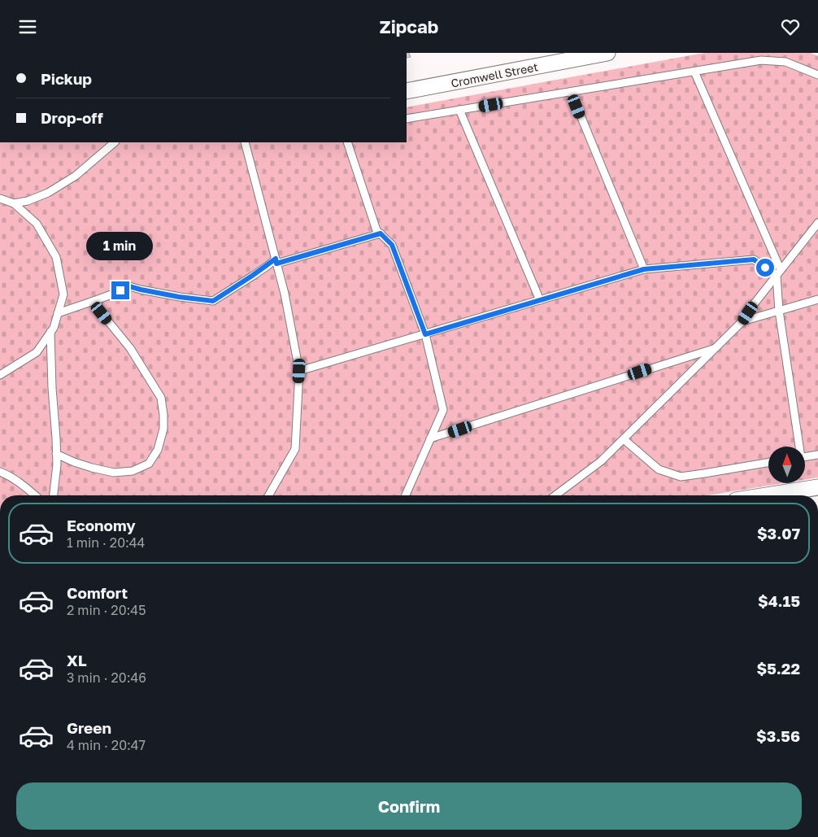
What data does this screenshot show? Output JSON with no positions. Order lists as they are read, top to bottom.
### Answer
{
  "streets": {
    "street": ["Cromwell Street"]
  },
  "north": "top",
  "page": {
    "header": "Zipcab",
    "banner": ["Pickup", "Drop-off"],
    "bubble": "1 min",
    "list": [
      {
        "name": "Economy",
        "note": "1 min · 20:44",
        "value": "$3.07"
      },
      {
        "name": "Comfort",
        "note": "2 min · 20:45",
        "value": "$4.15"
      },
      {
        "name": "XL",
        "note": "3 min · 20:46",
        "value": "$5.22"
      },
      {
        "name": "Green",
        "note": "4 min · 20:47",
        "value": "$3.56"
      }
    ],
    "buttons": "Confirm"
  }
}
